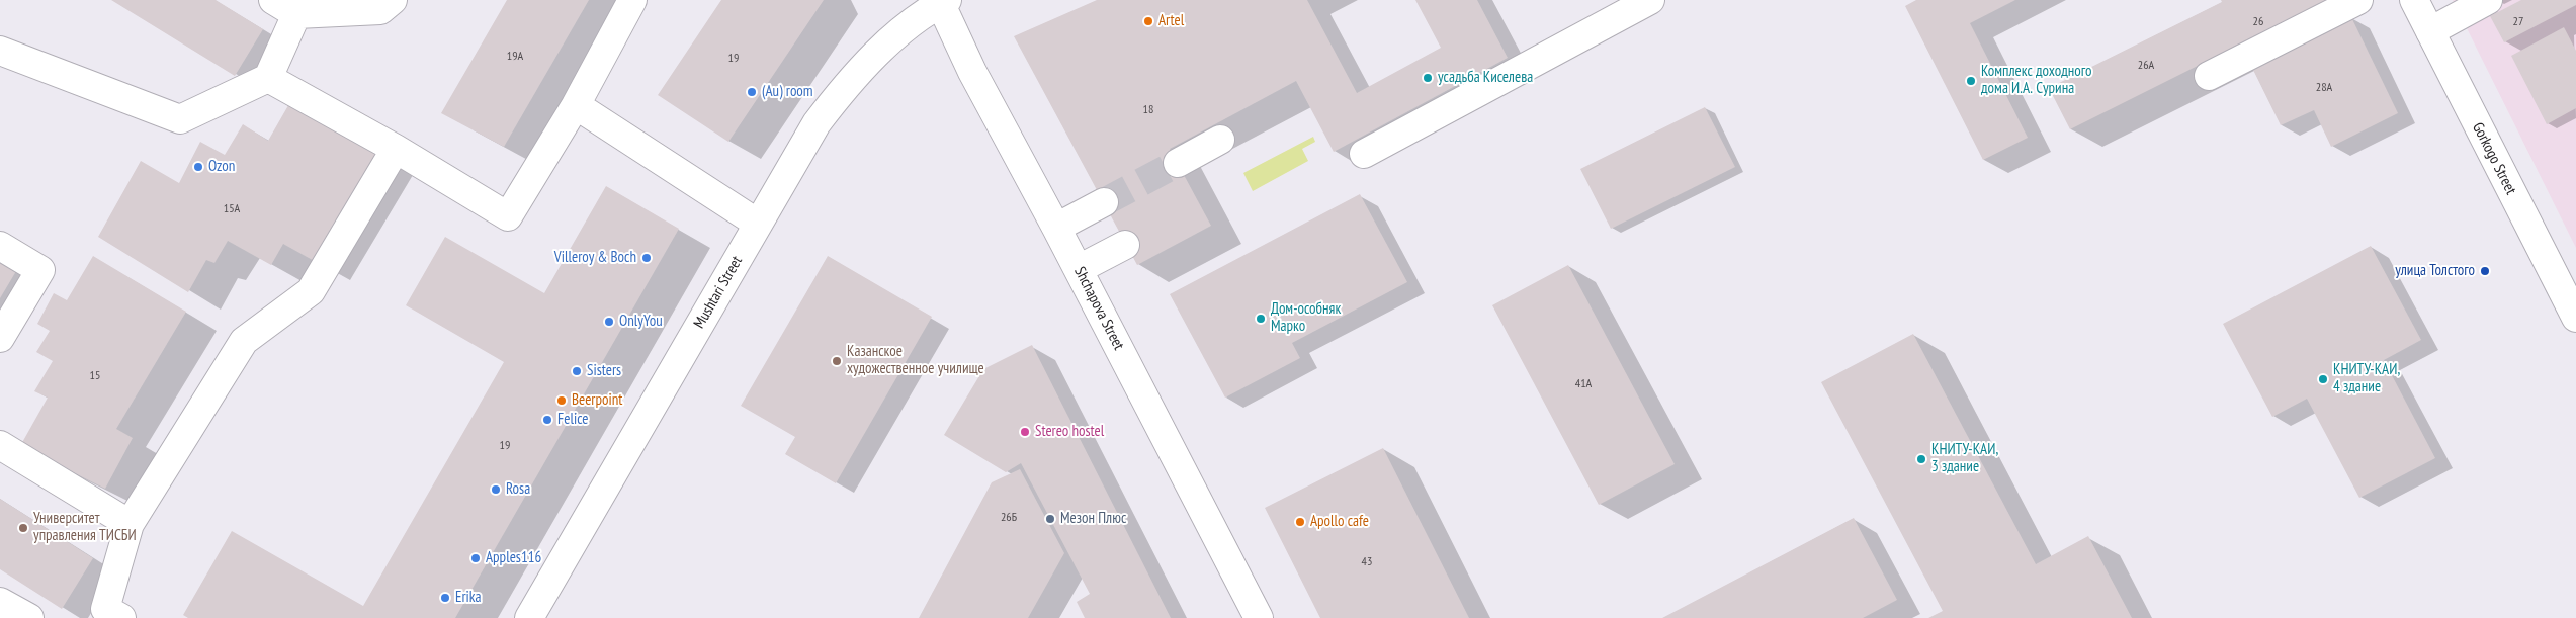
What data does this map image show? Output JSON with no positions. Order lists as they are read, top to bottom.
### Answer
{
  "streets": {
    "street": ["Gorkogo Street", "Mushtari Street", "Shchapova Street"]
  },
  "crossings": [
    ["Mushtari Street", "Shchapova Street"]
  ],
  "places": [
    "Artel",
    "усадьба Киселева",
    "Комплекс доходного дома И.А. Сурина",
    "(Au) room",
    "Ozon",
    "Villeroy & Boch",
    "улица Толстого",
    "Дом-особняк Марко",
    "OnlyYou",
    "Казанское художественное училище",
    "Sisters",
    "КНИТУ-КАИ, 4 здание",
    "Beerpoint",
    "Felice",
    "Stereo hostel",
    "КНИТУ-КАИ, 3 здание",
    "Rosa",
    "Мезон Плюс",
    "Apollo cafe",
    "Университет управления ТИСБИ",
    "Apples116",
    "Erika"
  ],
  "house_numbers": [
    "26",
    "27",
    "19А",
    "19",
    "26А",
    "28А",
    "18",
    "15А",
    "15",
    "41А",
    "19",
    "26Б",
    "43"
  ]
}
